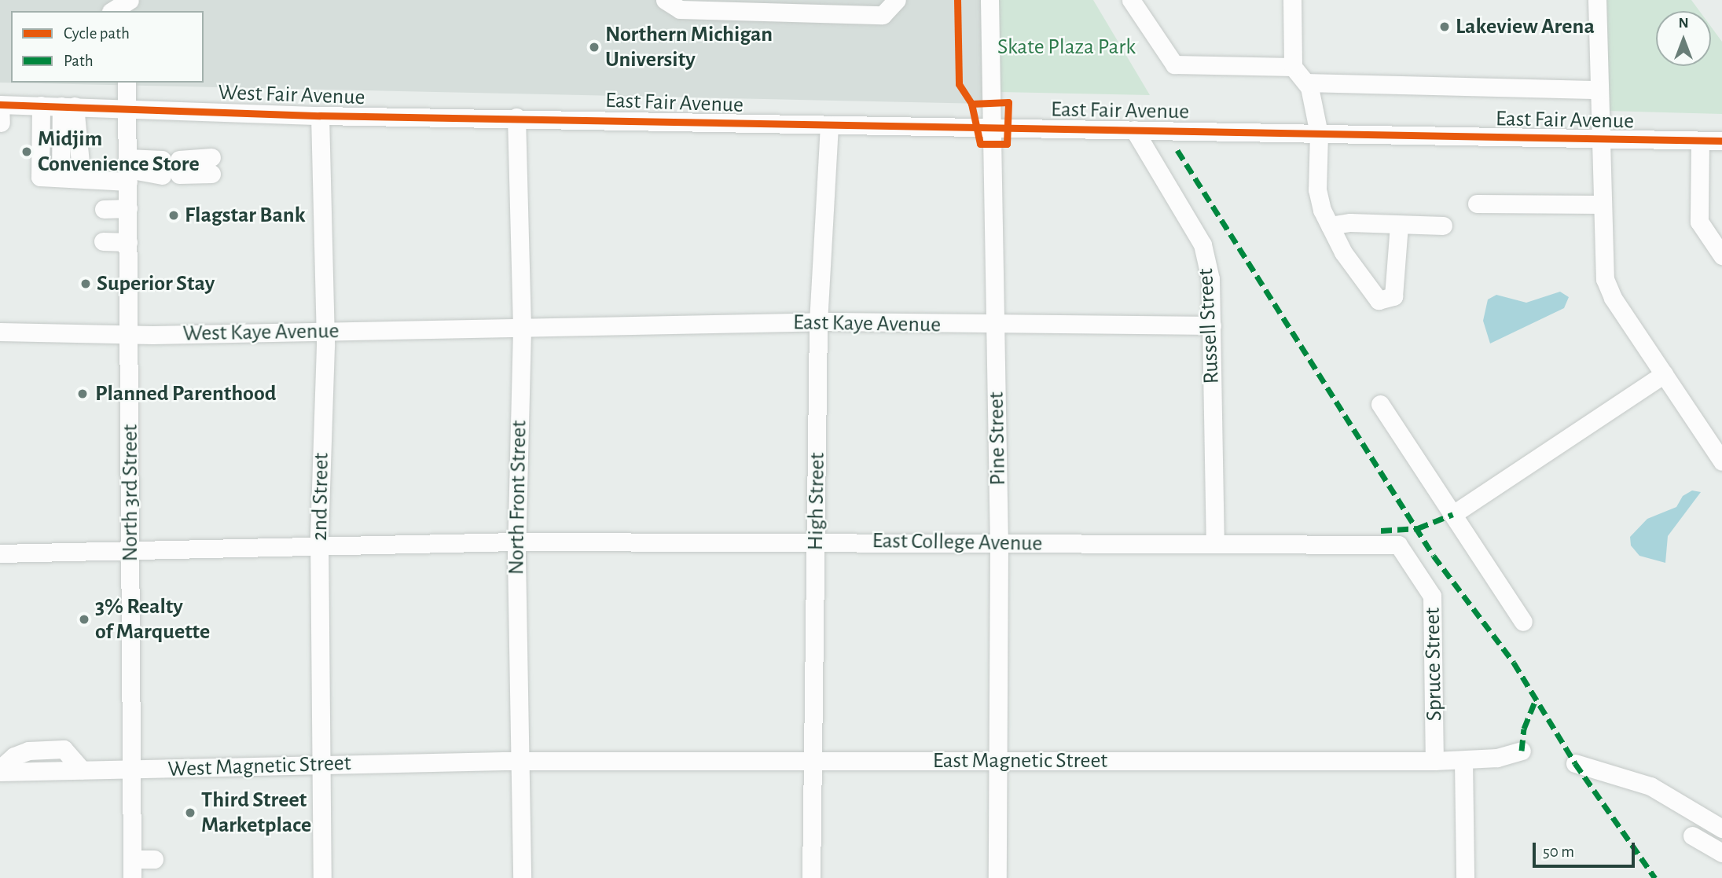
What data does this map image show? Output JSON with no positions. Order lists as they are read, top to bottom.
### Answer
{
  "streets": {
    "street": [
      "West Fair Avenue",
      "East Fair Avenue",
      "East Kaye Avenue",
      "Russell Street",
      "West Kaye Avenue",
      "Pine Street",
      "North 3rd Street",
      "2nd Street",
      "North Front Street",
      "High Street",
      "East College Avenue",
      "Spruce Street",
      "East Magnetic Street",
      "West Magnetic Street"
    ]
  },
  "crossings": [
    ["West Fair Avenue", "East Fair Avenue"],
    ["West Fair Avenue", "North 3rd Street"],
    ["West Fair Avenue", "2nd Street"],
    ["West Fair Avenue", "North Front Street"],
    ["East Fair Avenue", "Russell Street"],
    ["East Fair Avenue", "Pine Street"],
    ["East Fair Avenue", "North Front Street"],
    ["East Fair Avenue", "High Street"],
    ["East Kaye Avenue", "Russell Street"],
    ["East Kaye Avenue", "West Kaye Avenue"],
    ["East Kaye Avenue", "Pine Street"],
    ["East Kaye Avenue", "North Front Street"],
    ["East Kaye Avenue", "High Street"],
    ["Russell Street", "East College Avenue"],
    ["West Kaye Avenue", "North 3rd Street"],
    ["West Kaye Avenue", "2nd Street"],
    ["West Kaye Avenue", "North Front Street"],
    ["Pine Street", "East College Avenue"],
    ["Pine Street", "East Magnetic Street"],
    ["North 3rd Street", "East College Avenue"],
    ["North 3rd Street", "West Magnetic Street"],
    ["2nd Street", "East College Avenue"],
    ["2nd Street", "West Magnetic Street"],
    ["North Front Street", "East College Avenue"],
    ["North Front Street", "East Magnetic Street"],
    ["North Front Street", "West Magnetic Street"],
    ["High Street", "East College Avenue"],
    ["High Street", "East Magnetic Street"],
    ["East College Avenue", "Spruce Street"],
    ["Spruce Street", "East Magnetic Street"],
    ["East Magnetic Street", "West Magnetic Street"]
  ],
  "parks": ["Skate Plaza Park"],
  "places": [
    "Lakeview Arena",
    "Northern Michigan University",
    "Midjim Convenience Store",
    "Flagstar Bank",
    "Superior Stay",
    "Planned Parenthood",
    "3% Realty of Marquette",
    "Third Street Marketplace"
  ],
  "legend": ["Cycle path", "Path"],
  "scale_bar": "50 m",
  "north": "top"
}
